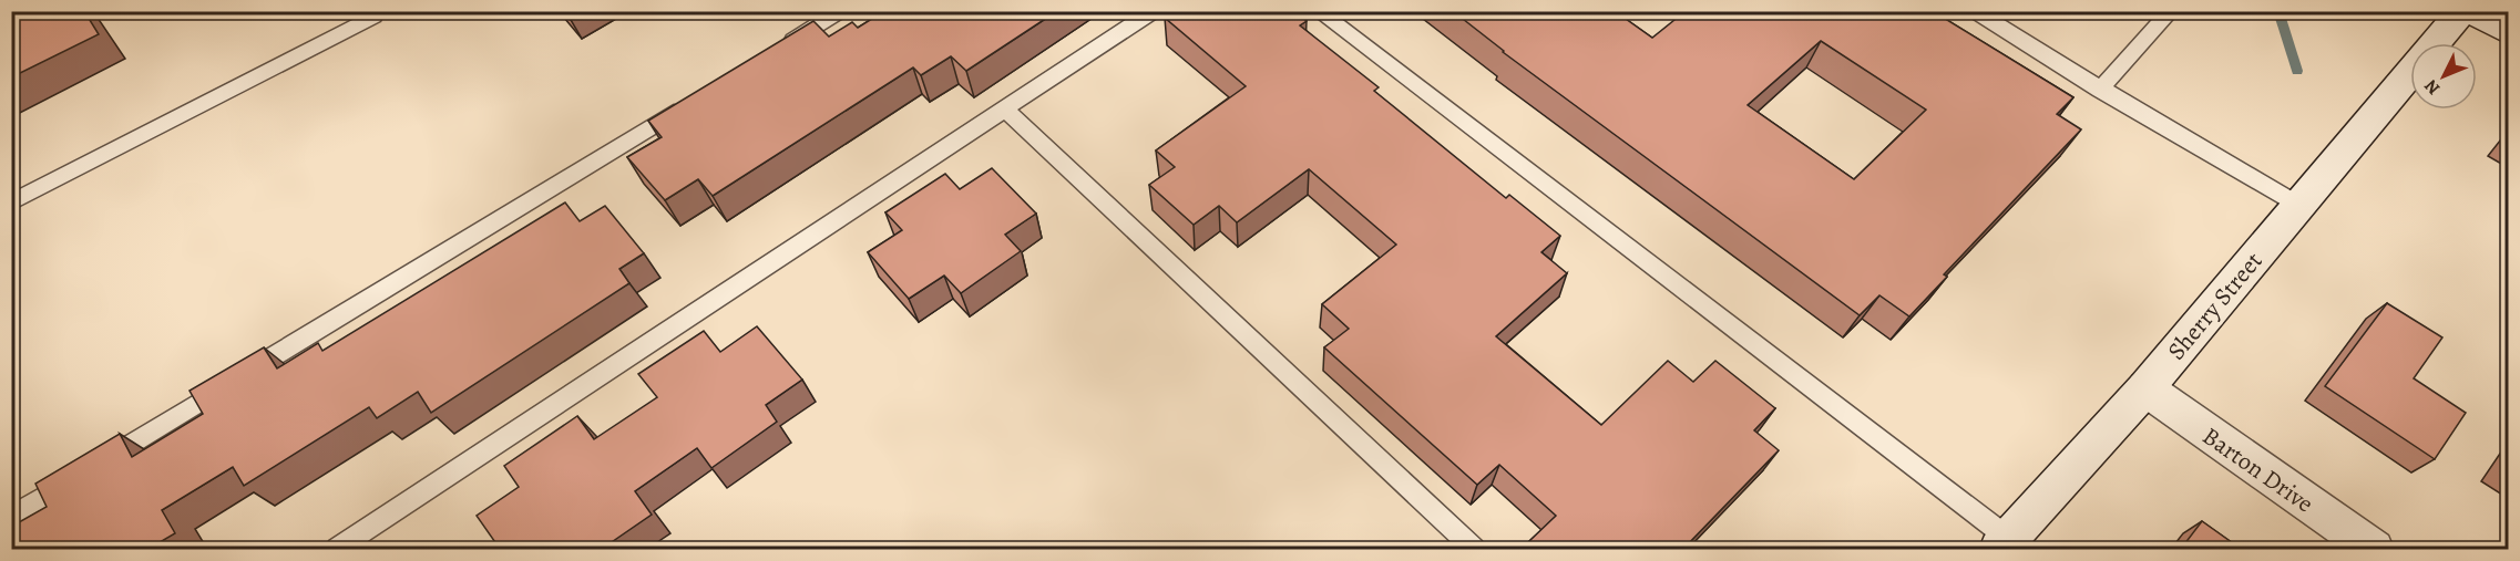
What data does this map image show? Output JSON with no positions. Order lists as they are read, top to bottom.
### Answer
{
  "streets": {
    "street": ["Sherry Street", "Barton Drive"]
  },
  "crossings": [
    ["Sherry Street", "Barton Drive"]
  ],
  "north": "bottom left"
}
